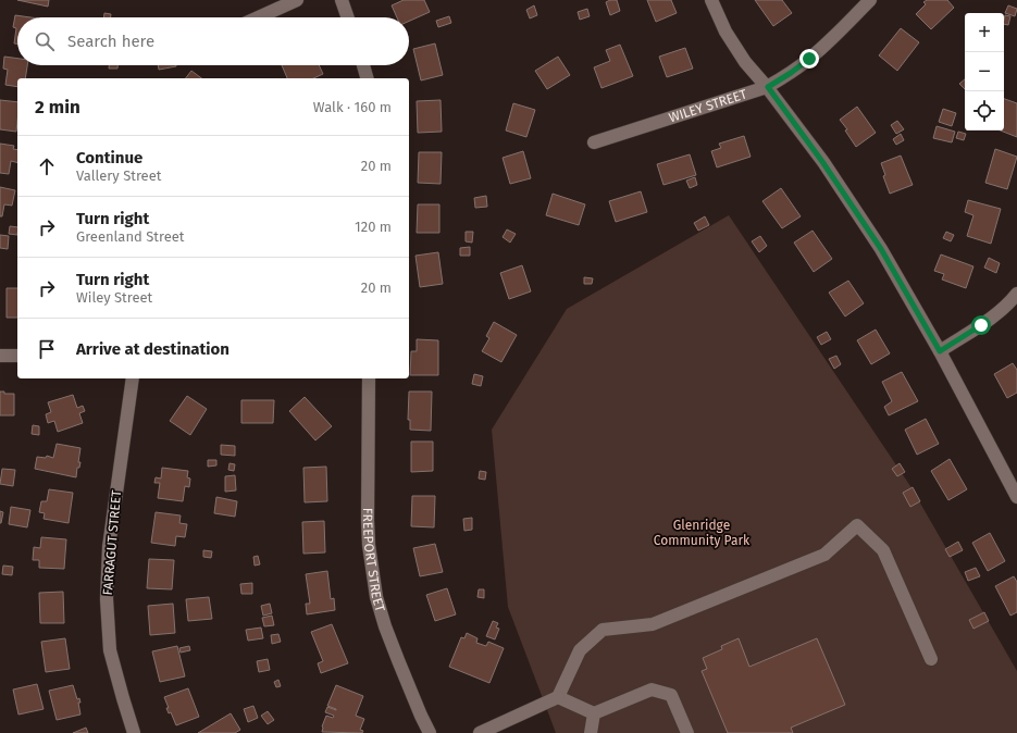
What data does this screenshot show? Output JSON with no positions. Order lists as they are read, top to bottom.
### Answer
{
  "streets": {
    "street": ["WILEY STREET", "FARRAGUT STREET", "FREEPORT STREET"]
  },
  "parks": ["Glenridge Community Park"],
  "page": {
    "map_buttons": ["+", "−"],
    "search": "Search here",
    "heading": ["2 min", "Walk · 160 m"],
    "list": [
      ["Continue", "Vallery Street", "20 m"],
      ["Turn right", "Greenland Street", "120 m"],
      ["Turn right", "Wiley Street", "20 m"],
      "Arrive at destination"
    ]
  }
}
